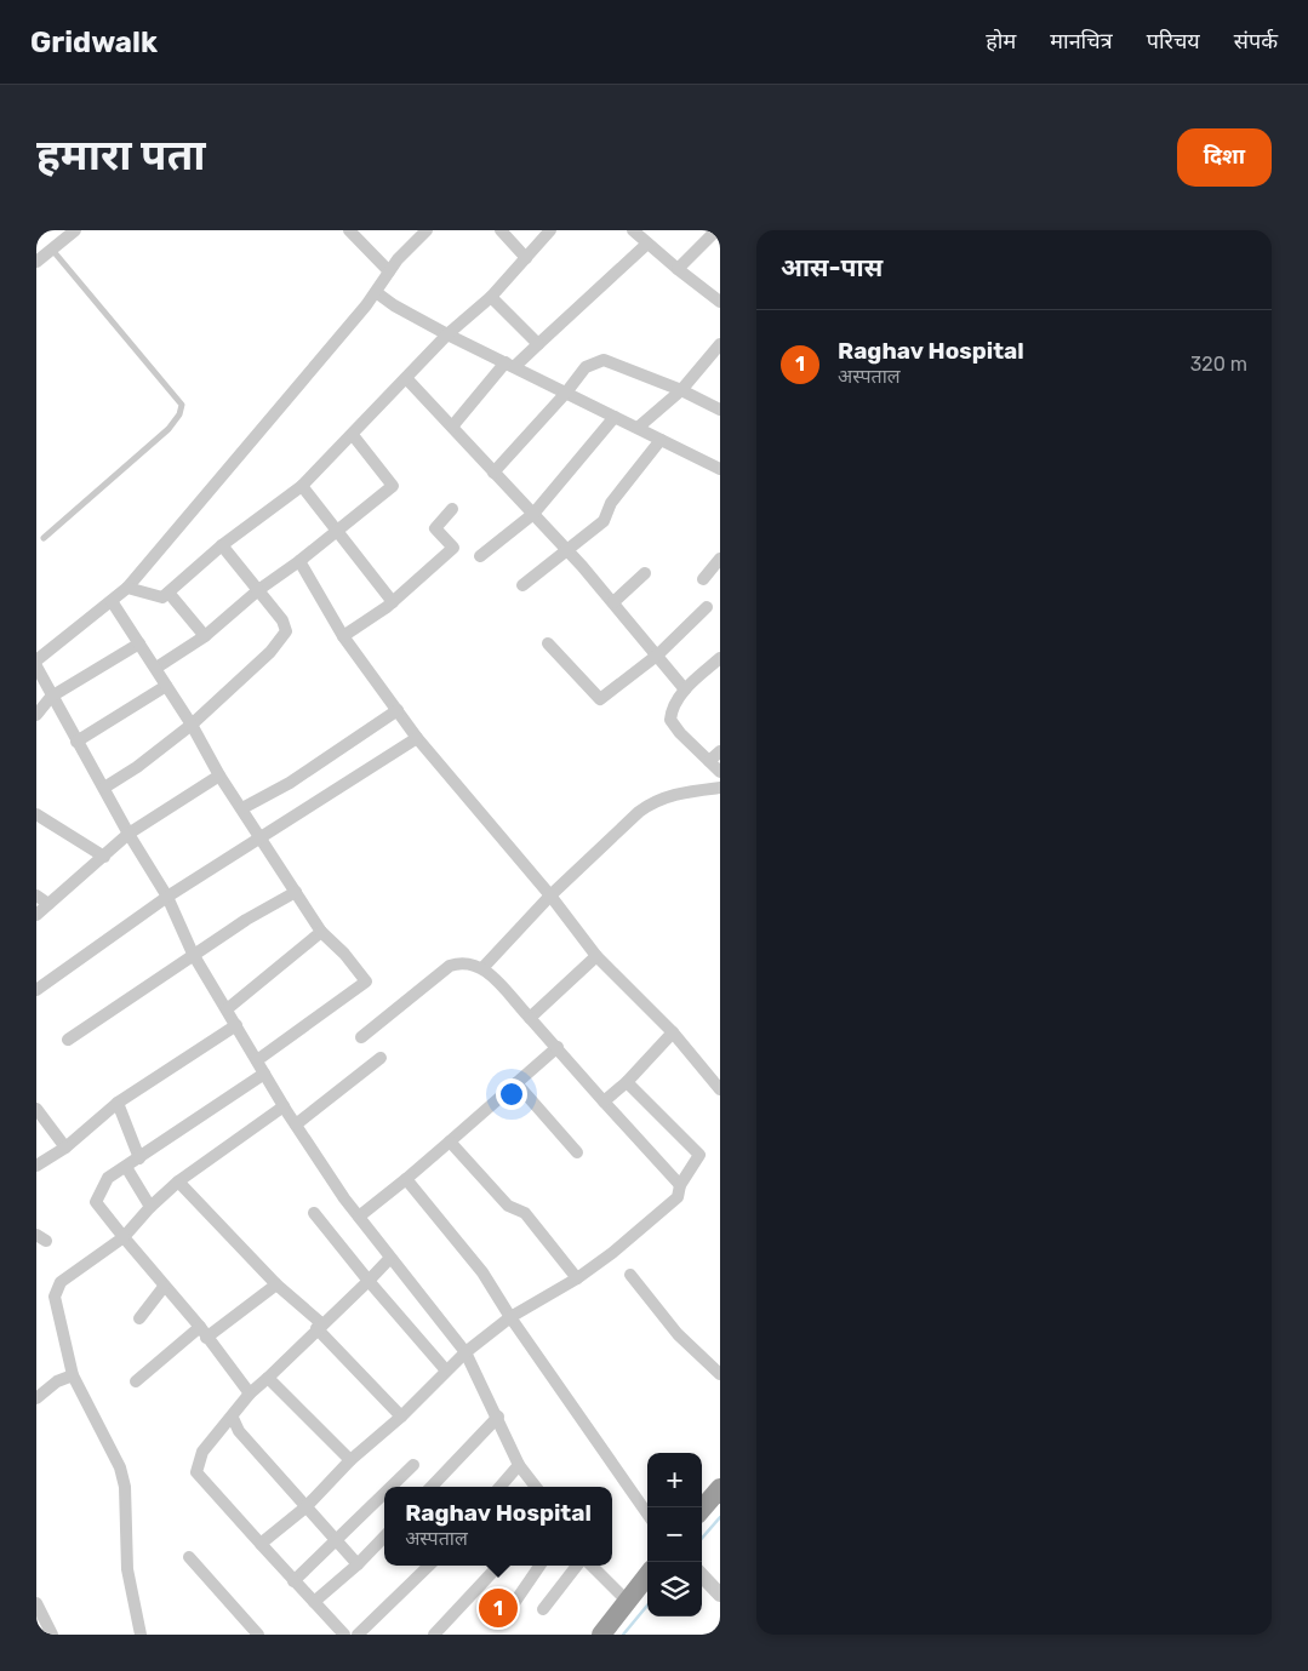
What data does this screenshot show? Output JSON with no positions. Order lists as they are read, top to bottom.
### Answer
{
  "page": {
    "header": "Gridwalk",
    "nav": [
      "होम",
      "मानचित्र",
      "परिचय",
      "संपर्क"
    ],
    "buttons": "दिशा",
    "title": "हमारा पता",
    "heading": "आस-पास",
    "list": [
      {
        "mark": "1",
        "name": "Raghav Hospital",
        "note": "अस्पताल",
        "value": "320 m"
      }
    ],
    "map_buttons": ["+", "−"],
    "popup": ["Raghav Hospital", "अस्पताल"],
    "pins": "1"
  }
}
